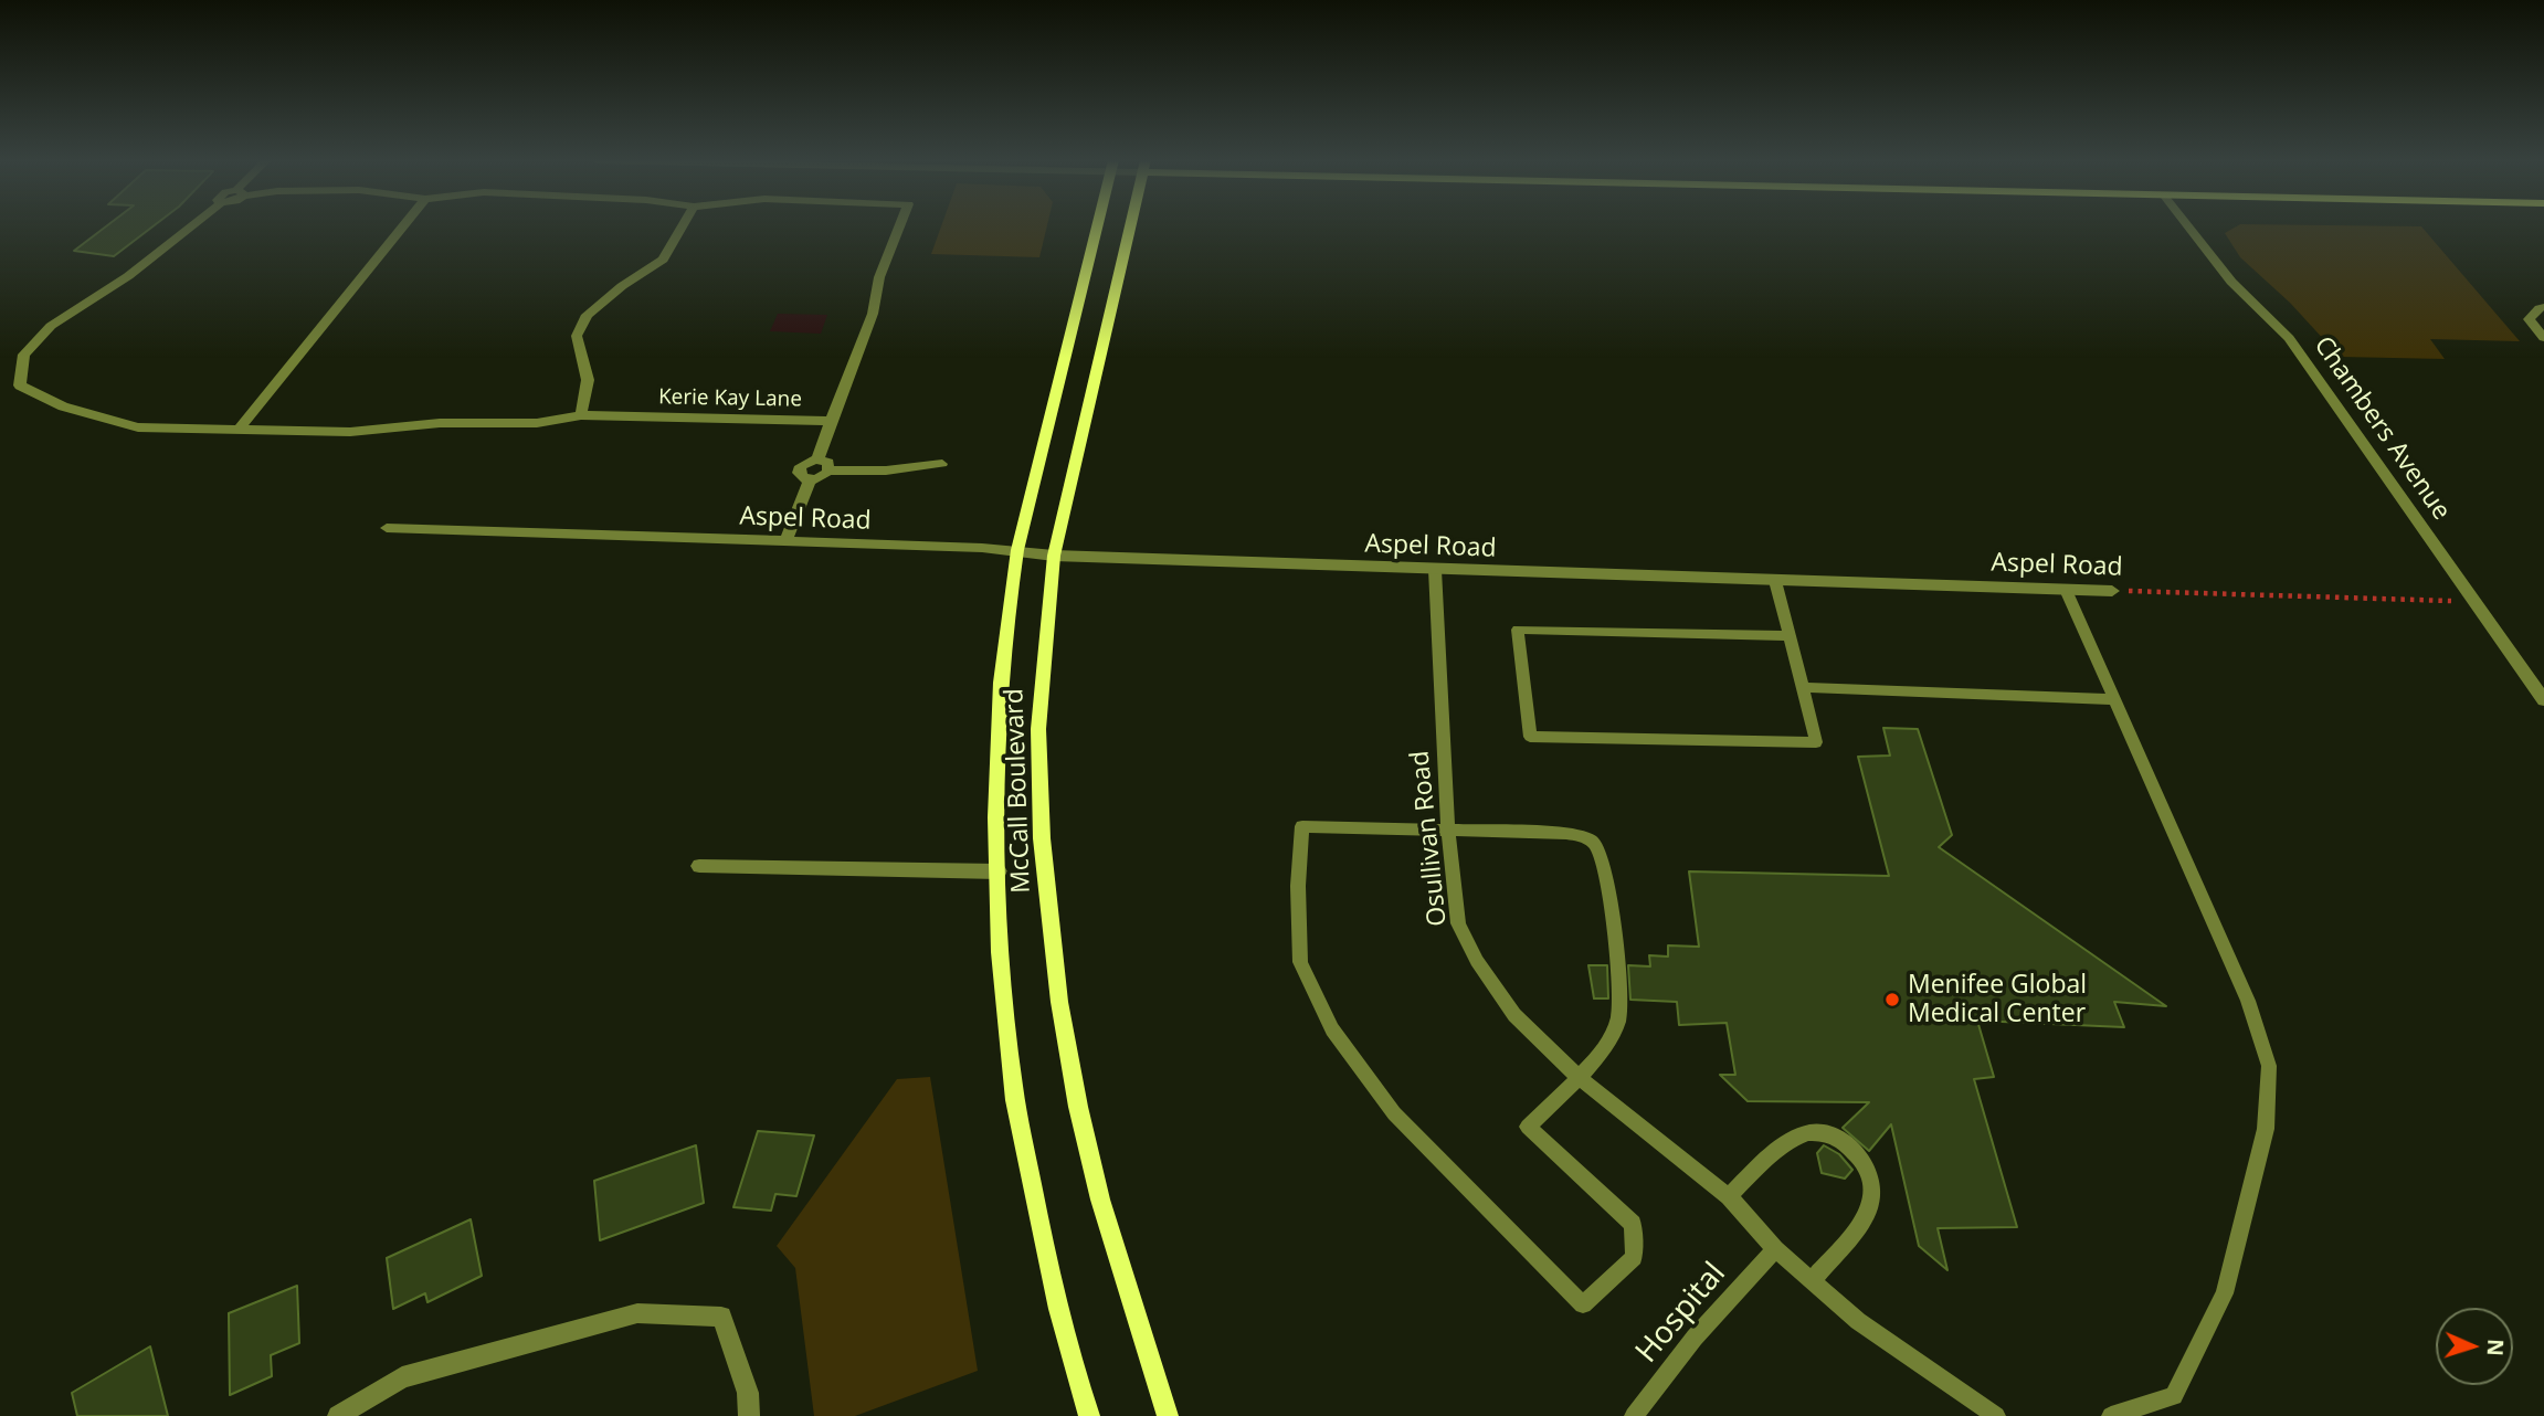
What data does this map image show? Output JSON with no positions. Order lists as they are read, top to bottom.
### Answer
{
  "streets": {
    "main road": ["McCall Boulevard"],
    "street": ["Kerie Kay Lane", "Chambers Avenue", "Aspel Road"],
    "lane": ["Osullivan Road", "Hospital"]
  },
  "crossings": [
    ["Chambers Avenue", "Aspel Road"],
    ["Aspel Road", "McCall Boulevard"],
    ["Aspel Road", "Osullivan Road"],
    ["Osullivan Road", "Hospital"]
  ],
  "places": ["Menifee Global Medical Center"],
  "north": "right"
}
